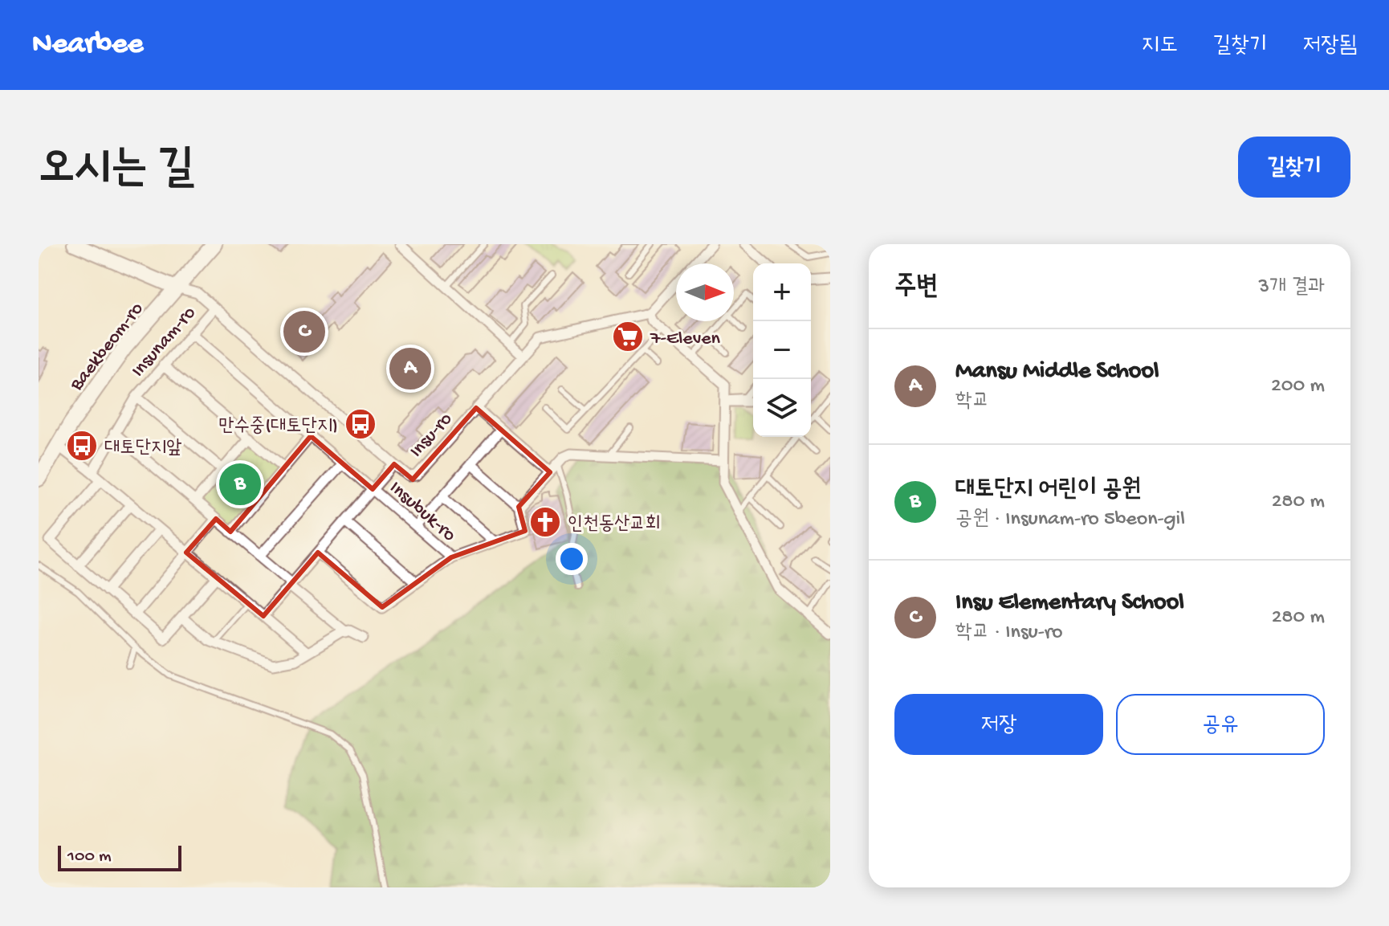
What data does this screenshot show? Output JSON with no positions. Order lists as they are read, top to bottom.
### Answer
{
  "streets": {
    "main road": ["Baekbeom-ro"],
    "street": ["Insunam-ro", "Insu-ro", "Insubuk-ro"]
  },
  "crossings": [
    ["Insunam-ro", "Insu-ro"],
    ["Baekbeom-ro", "Insu-ro"],
    ["Insu-ro", "Insubuk-ro"]
  ],
  "places": {
    "supermarket": ["7-Eleven"],
    "bus stop": ["만수중(대토단지)", "대토단지앞"],
    "church": ["인천동산교회"]
  },
  "scale_bar": "100 m",
  "north": "right",
  "page": {
    "header": "Nearbee",
    "nav": ["지도", "길찾기", "저장됨"],
    "buttons": [
      "길찾기",
      ["저장", "공유"]
    ],
    "title": "오시는 길",
    "heading": ["주변", "3개 결과"],
    "map_buttons": ["+", "−"],
    "pins": ["C", "A", "B"],
    "list": [
      {
        "mark": "A",
        "name": "Mansu Middle School",
        "note": "학교",
        "value": "200 m"
      },
      {
        "mark": "B",
        "name": "대토단지 어린이 공원",
        "note": "공원 · Insunam-ro 5beon-gil",
        "value": "280 m"
      },
      {
        "mark": "C",
        "name": "Insu Elementary School",
        "note": "학교 · Insu-ro",
        "value": "280 m"
      }
    ],
    "scale": "100 m"
  }
}
